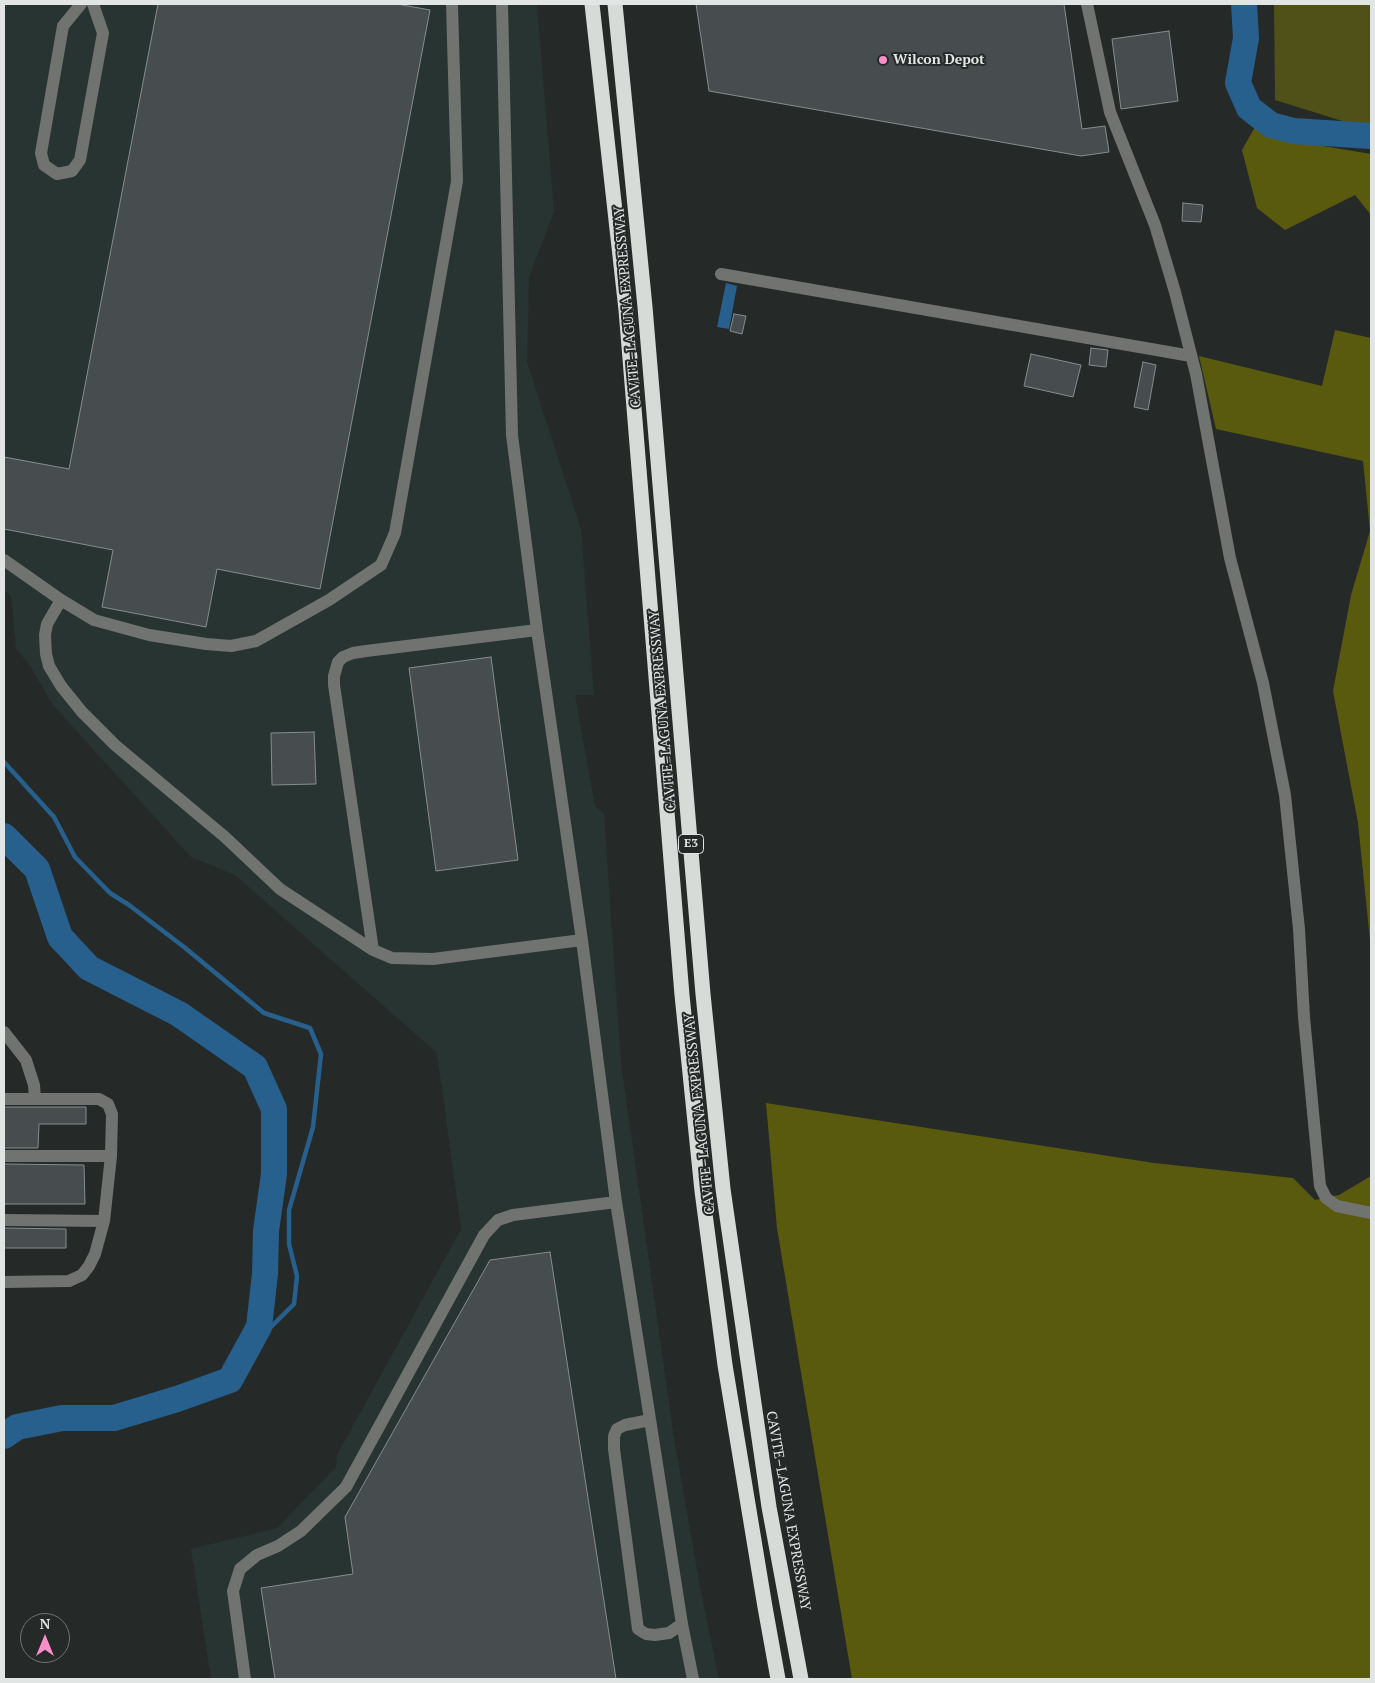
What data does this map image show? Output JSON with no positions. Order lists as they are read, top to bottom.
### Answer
{
  "streets": {
    "highway": ["CAVITE–LAGUNA EXPRESSWAY", "E3"]
  },
  "places": ["Wilcon Depot"],
  "north": "top"
}
